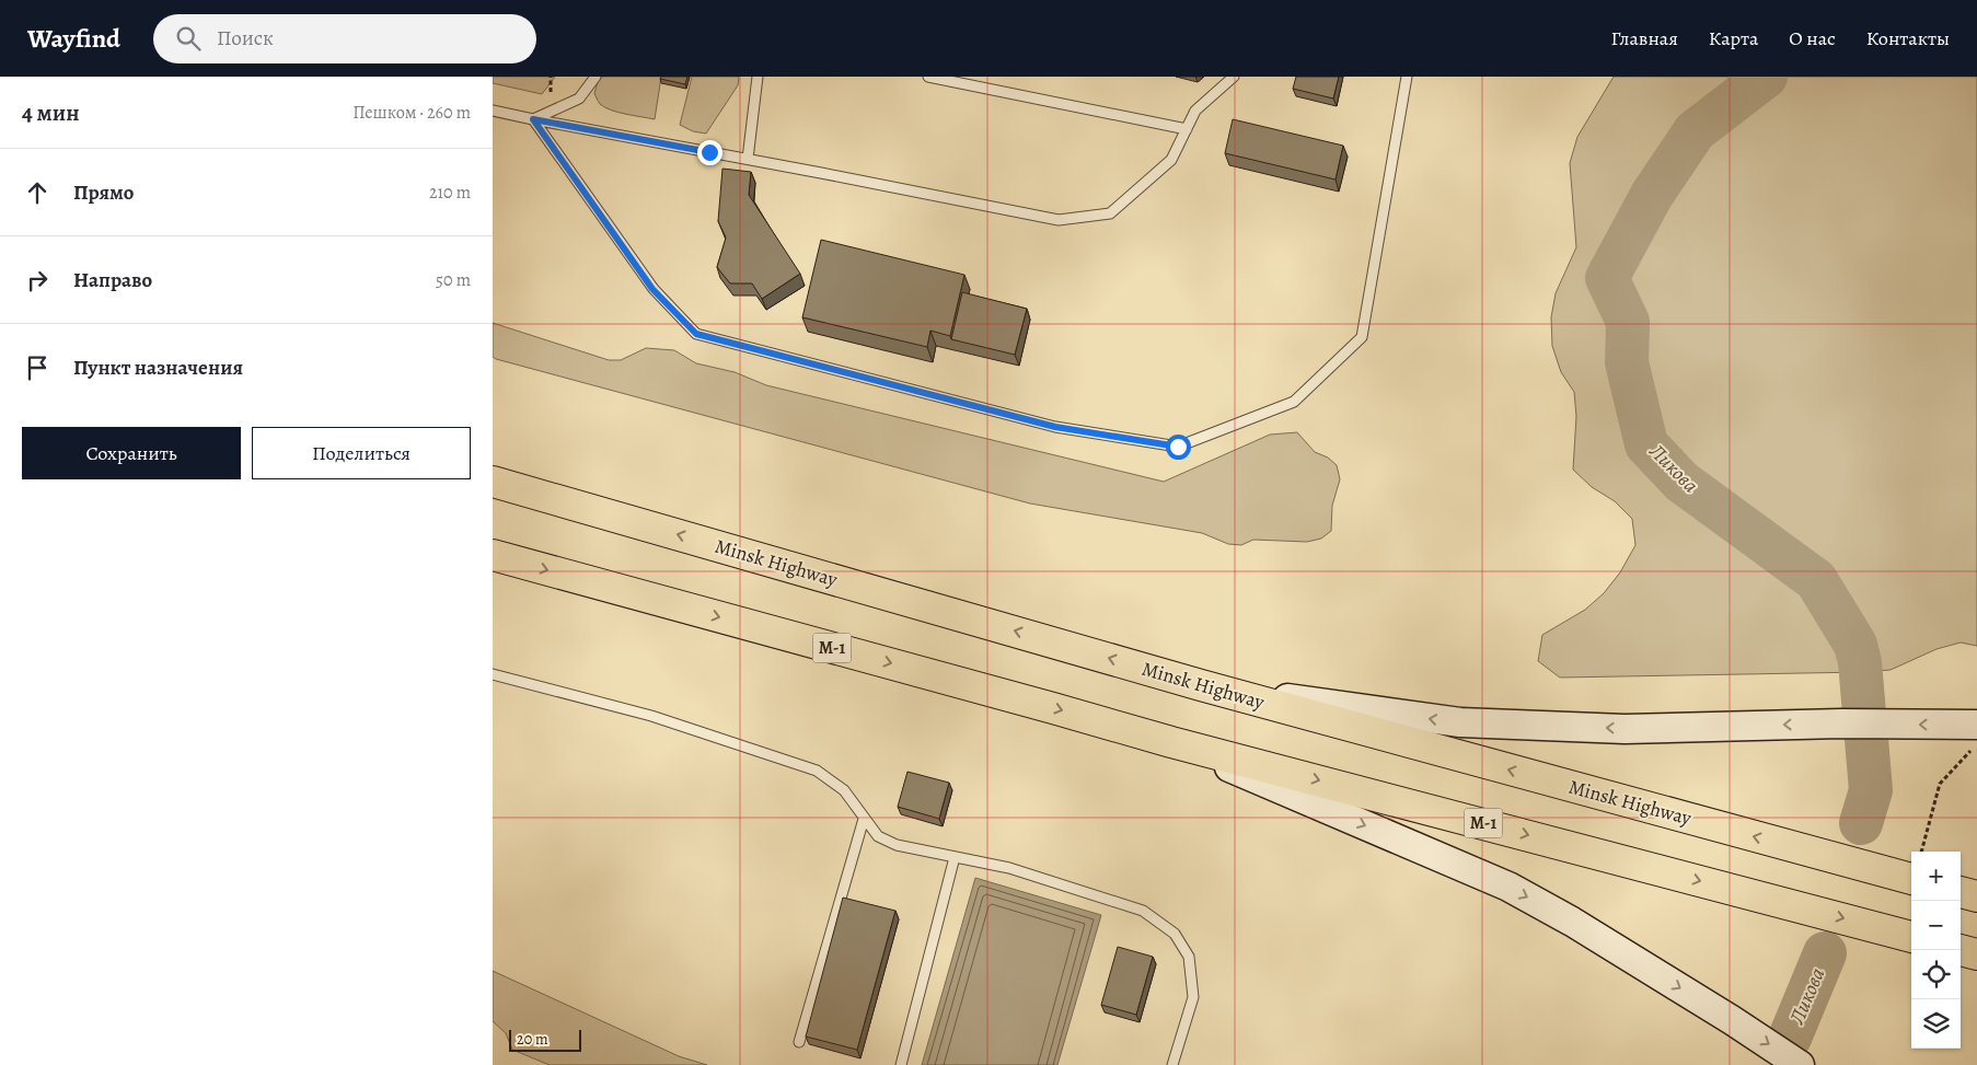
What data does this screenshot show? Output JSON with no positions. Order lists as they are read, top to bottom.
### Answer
{
  "streets": {
    "highway": ["Minsk Highway", "М-1"]
  },
  "water": ["Ликова"],
  "scale_bar": "20 m",
  "page": {
    "header": "Wayfind",
    "search": "Поиск",
    "nav": [
      "Главная",
      "Карта",
      "О нас",
      "Контакты"
    ],
    "heading": ["4 мин", "Пешком · 260 m"],
    "list": [
      ["Прямо", "210 m"],
      ["Направо", "50 m"],
      "Пункт назначения"
    ],
    "buttons": ["Сохранить", "Поделиться"],
    "map_buttons": ["+", "−"],
    "scale": "20 m"
  }
}
